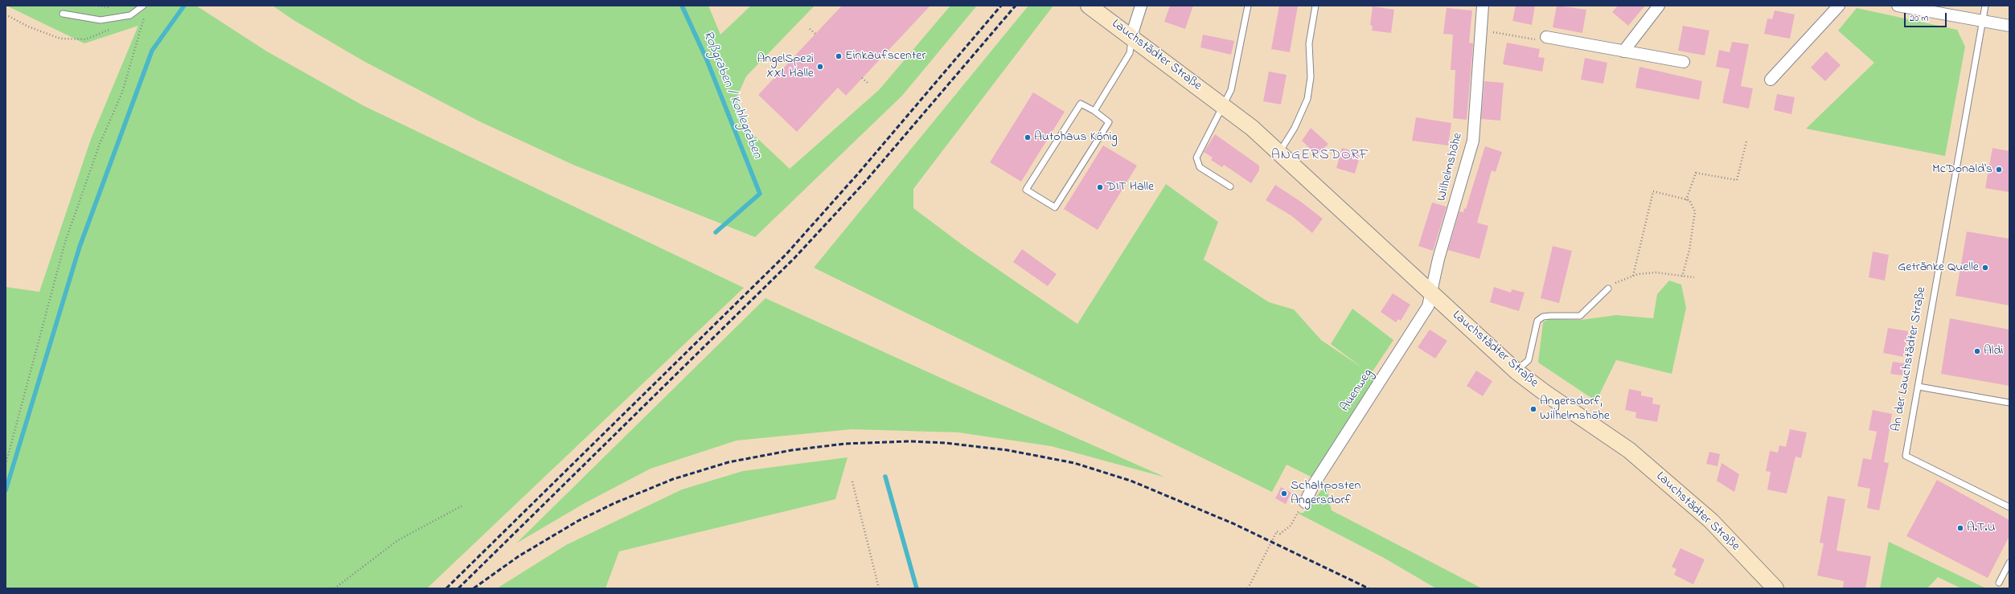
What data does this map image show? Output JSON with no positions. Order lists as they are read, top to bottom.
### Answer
{
  "streets": {
    "main road": ["Lauchstädter Straße"],
    "street": ["Wilhelmshöhe", "Auenweg"],
    "lane": ["An der Lauchstädter Straße"]
  },
  "crossings": [
    ["Lauchstädter Straße", "Wilhelmshöhe"],
    ["Lauchstädter Straße", "Auenweg"],
    ["Wilhelmshöhe", "Auenweg"]
  ],
  "districts": ["ANGERSDORF"],
  "water": ["Roßgraben / Kohlegraben"],
  "places": [
    "Einkaufscenter",
    "AngelSpezi XXL Halle",
    "Autohaus König",
    "McDonald's",
    "DIT Halle",
    "Getränke Quelle",
    "Aldi",
    "Angersdorf, Wilhelmshöhe",
    "Schaltposten Angersdorf",
    "A.T.U"
  ],
  "scale_bar": "20 m"
}
